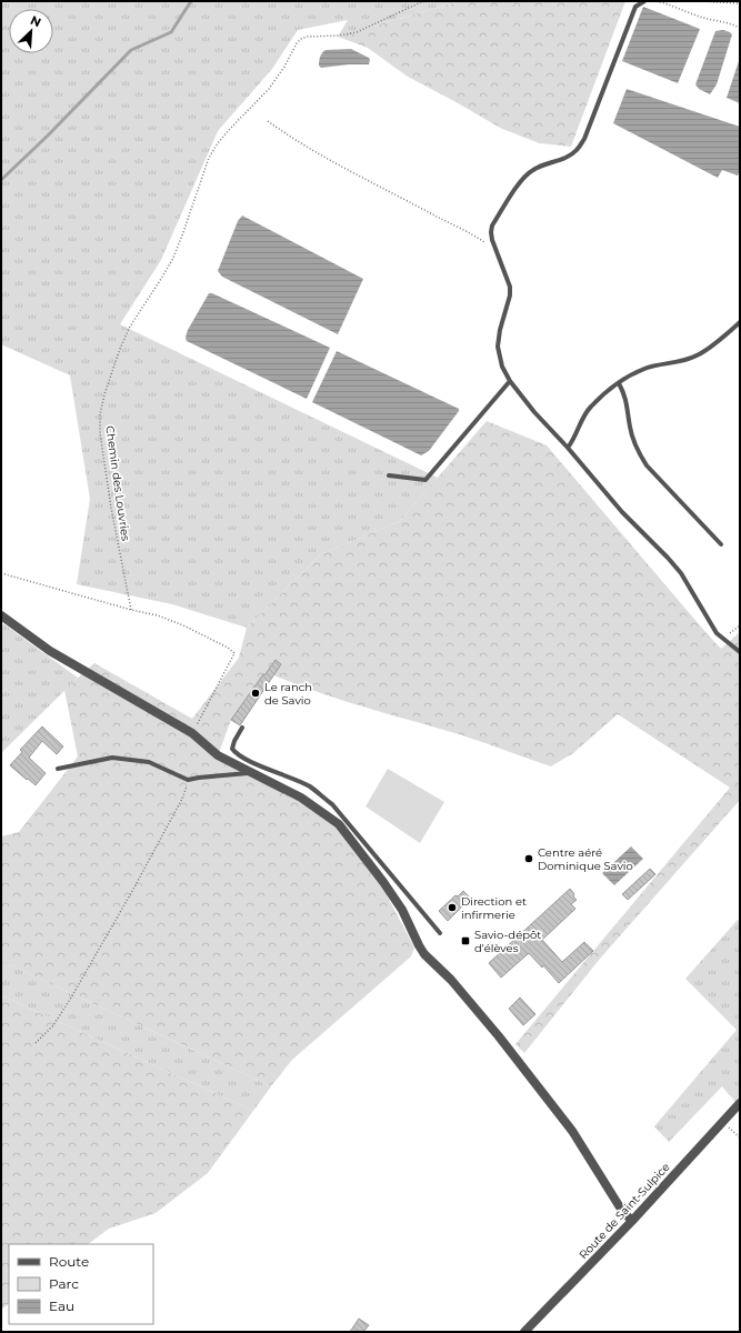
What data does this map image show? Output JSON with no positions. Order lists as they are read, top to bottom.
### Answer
{
  "streets": {
    "street": ["Route de Saint-Sulpice"],
    "path": ["Chemin des Louvries"]
  },
  "places": {
    "other": ["Le ranch de Savio", "Centre aéré Dominique Savio", "Direction et infirmerie"],
    "transit": ["Savio-dépôt d'élèves"]
  },
  "legend": ["Route", "Parc", "Eau"],
  "north": "top right"
}
